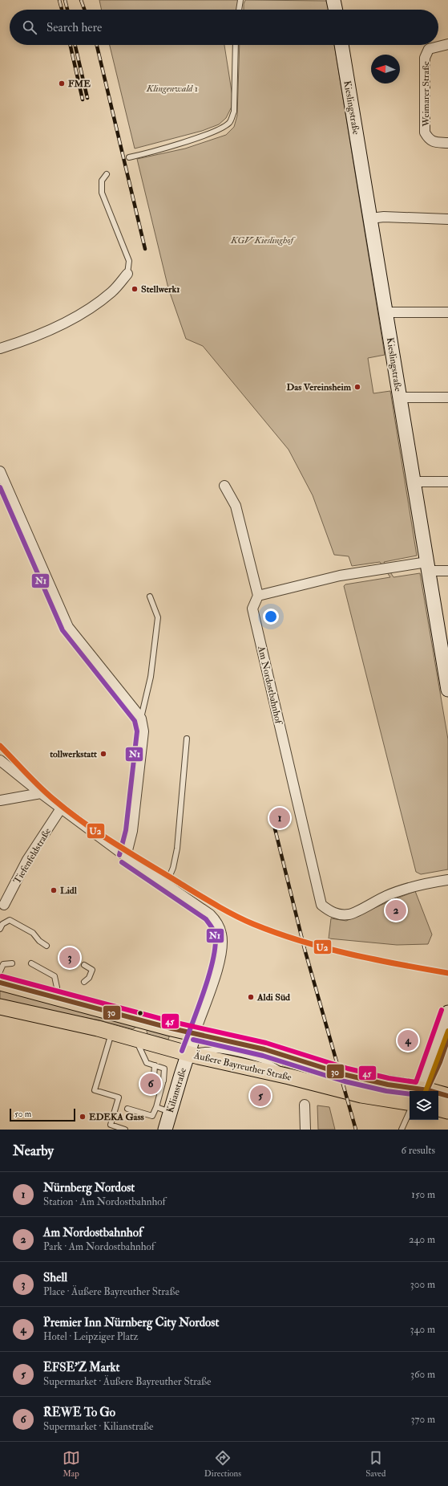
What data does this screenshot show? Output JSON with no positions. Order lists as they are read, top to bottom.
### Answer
{
  "streets": {
    "main road": ["Äußere Bayreuther Straße"],
    "street": [
      "Weimarer Straße",
      "Kieslingstraße",
      "Am Nordostbahnhof",
      "Tiefenfeldstraße",
      "Kilianstraße"
    ]
  },
  "crossings": [
    ["Äußere Bayreuther Straße", "Kilianstraße"]
  ],
  "parks": ["Klingenwald 1", "KGV Kieslinghof"],
  "places": [
    "FME",
    "Stellwerk1",
    "Das Vereinsheim",
    "tollwerkstatt",
    "Lidl",
    "Aldi Süd",
    "EDEKA Gass"
  ],
  "lines": [
    "transit line N1",
    "transit line U2",
    "transit line 45",
    "transit line 30"
  ],
  "scale_bar": "50 m",
  "north": "left",
  "page": {
    "search": "Search here",
    "pins": [
      "1",
      "2",
      "3",
      "4",
      "6",
      "5"
    ],
    "scale": "50 m",
    "heading": ["Nearby", "6 results"],
    "list": [
      {
        "mark": "1",
        "name": "Nürnberg Nordost",
        "note": "Station · Am Nordostbahnhof",
        "value": "150 m"
      },
      {
        "mark": "2",
        "name": "Am Nordostbahnhof",
        "note": "Park · Am Nordostbahnhof",
        "value": "240 m"
      },
      {
        "mark": "3",
        "name": "Shell",
        "note": "Place · Äußere Bayreuther Straße",
        "value": "300 m"
      },
      {
        "mark": "4",
        "name": "Premier Inn Nürnberg City Nordost",
        "note": "Hotel · Leipziger Platz",
        "value": "340 m"
      },
      {
        "mark": "5",
        "name": "EFSE’Z Markt",
        "note": "Supermarket · Äußere Bayreuther Straße",
        "value": "360 m"
      },
      {
        "mark": "6",
        "name": "REWE To Go",
        "note": "Supermarket · Kilianstraße",
        "value": "370 m"
      }
    ],
    "nav": ["Map", "Directions", "Saved"]
  }
}
